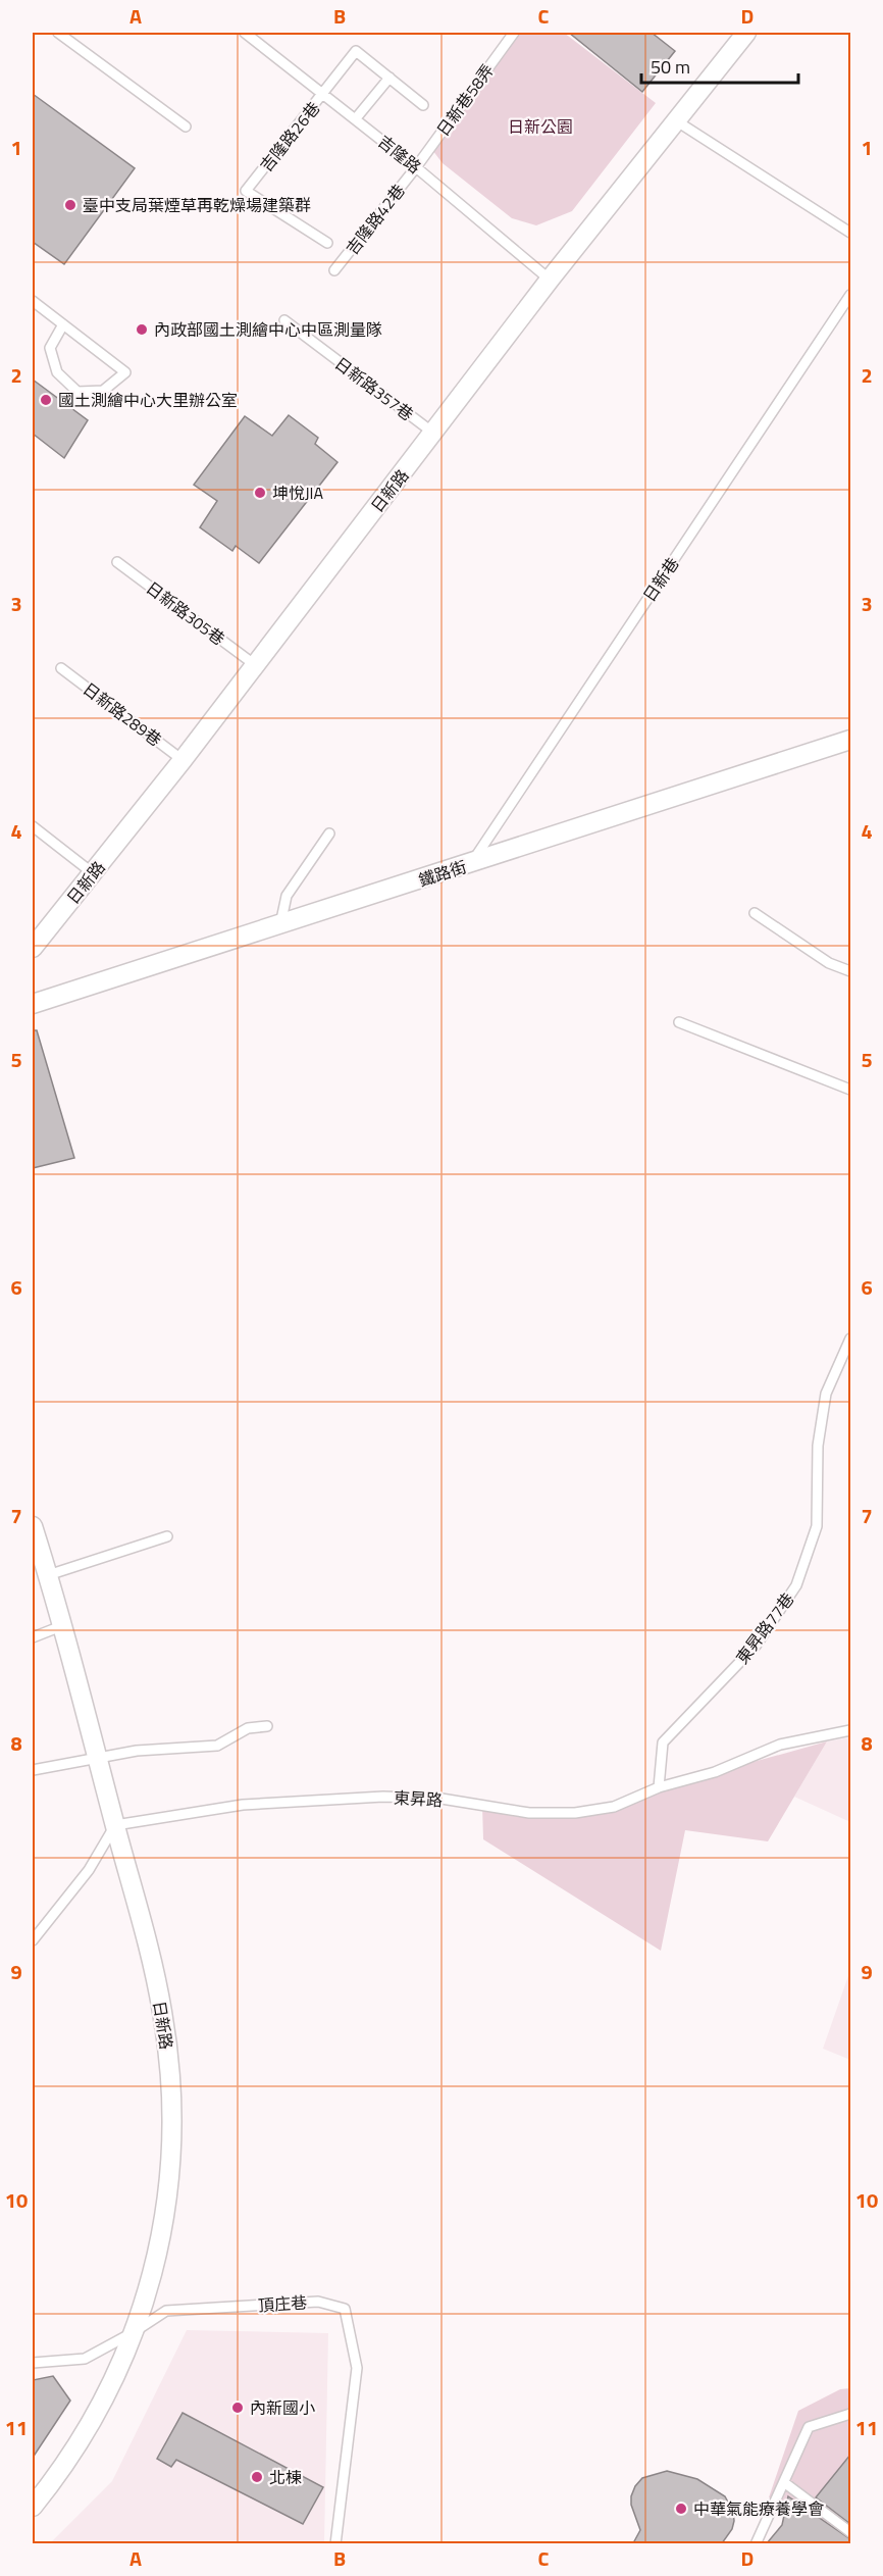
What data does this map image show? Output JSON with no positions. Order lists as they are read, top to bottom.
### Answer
{
  "streets": {
    "street": ["日新路", "鐵路街"],
    "lane": [
      "日新巷58弄",
      "吉隆路26巷",
      "吉隆路",
      "吉隆路42巷",
      "日新路357巷",
      "日新巷",
      "日新路305巷",
      "日新路289巷",
      "東昇路77巷",
      "東昇路",
      "頂庄巷"
    ]
  },
  "crossings": [
    ["日新巷58弄", "吉隆路"],
    ["日新巷58弄", "吉隆路42巷"],
    ["吉隆路26巷", "吉隆路"],
    ["吉隆路", "吉隆路42巷"],
    ["吉隆路", "日新路"],
    ["日新路357巷", "日新路"],
    ["日新路", "日新路305巷"],
    ["日新路", "日新路289巷"],
    ["日新路", "東昇路"],
    ["日新路", "頂庄巷"],
    ["日新巷", "鐵路街"],
    ["東昇路77巷", "東昇路"]
  ],
  "parks": ["日新公園"],
  "places": [
    "臺中支局葉煙草再乾燥場建築群",
    "內政部國土測繪中心中區測量隊",
    "國土測繪中心大里辦公室",
    "坤悅JIA",
    "內新國小",
    "北棟",
    "中華氣能療養學會"
  ],
  "scale_bar": "50 m",
  "grid": {
    "columns": [
      "A",
      "B",
      "C",
      "D"
    ],
    "rows": [
      "1",
      "2",
      "3",
      "4",
      "5",
      "6",
      "7",
      "8",
      "9",
      "10",
      "11"
    ]
  }
}
